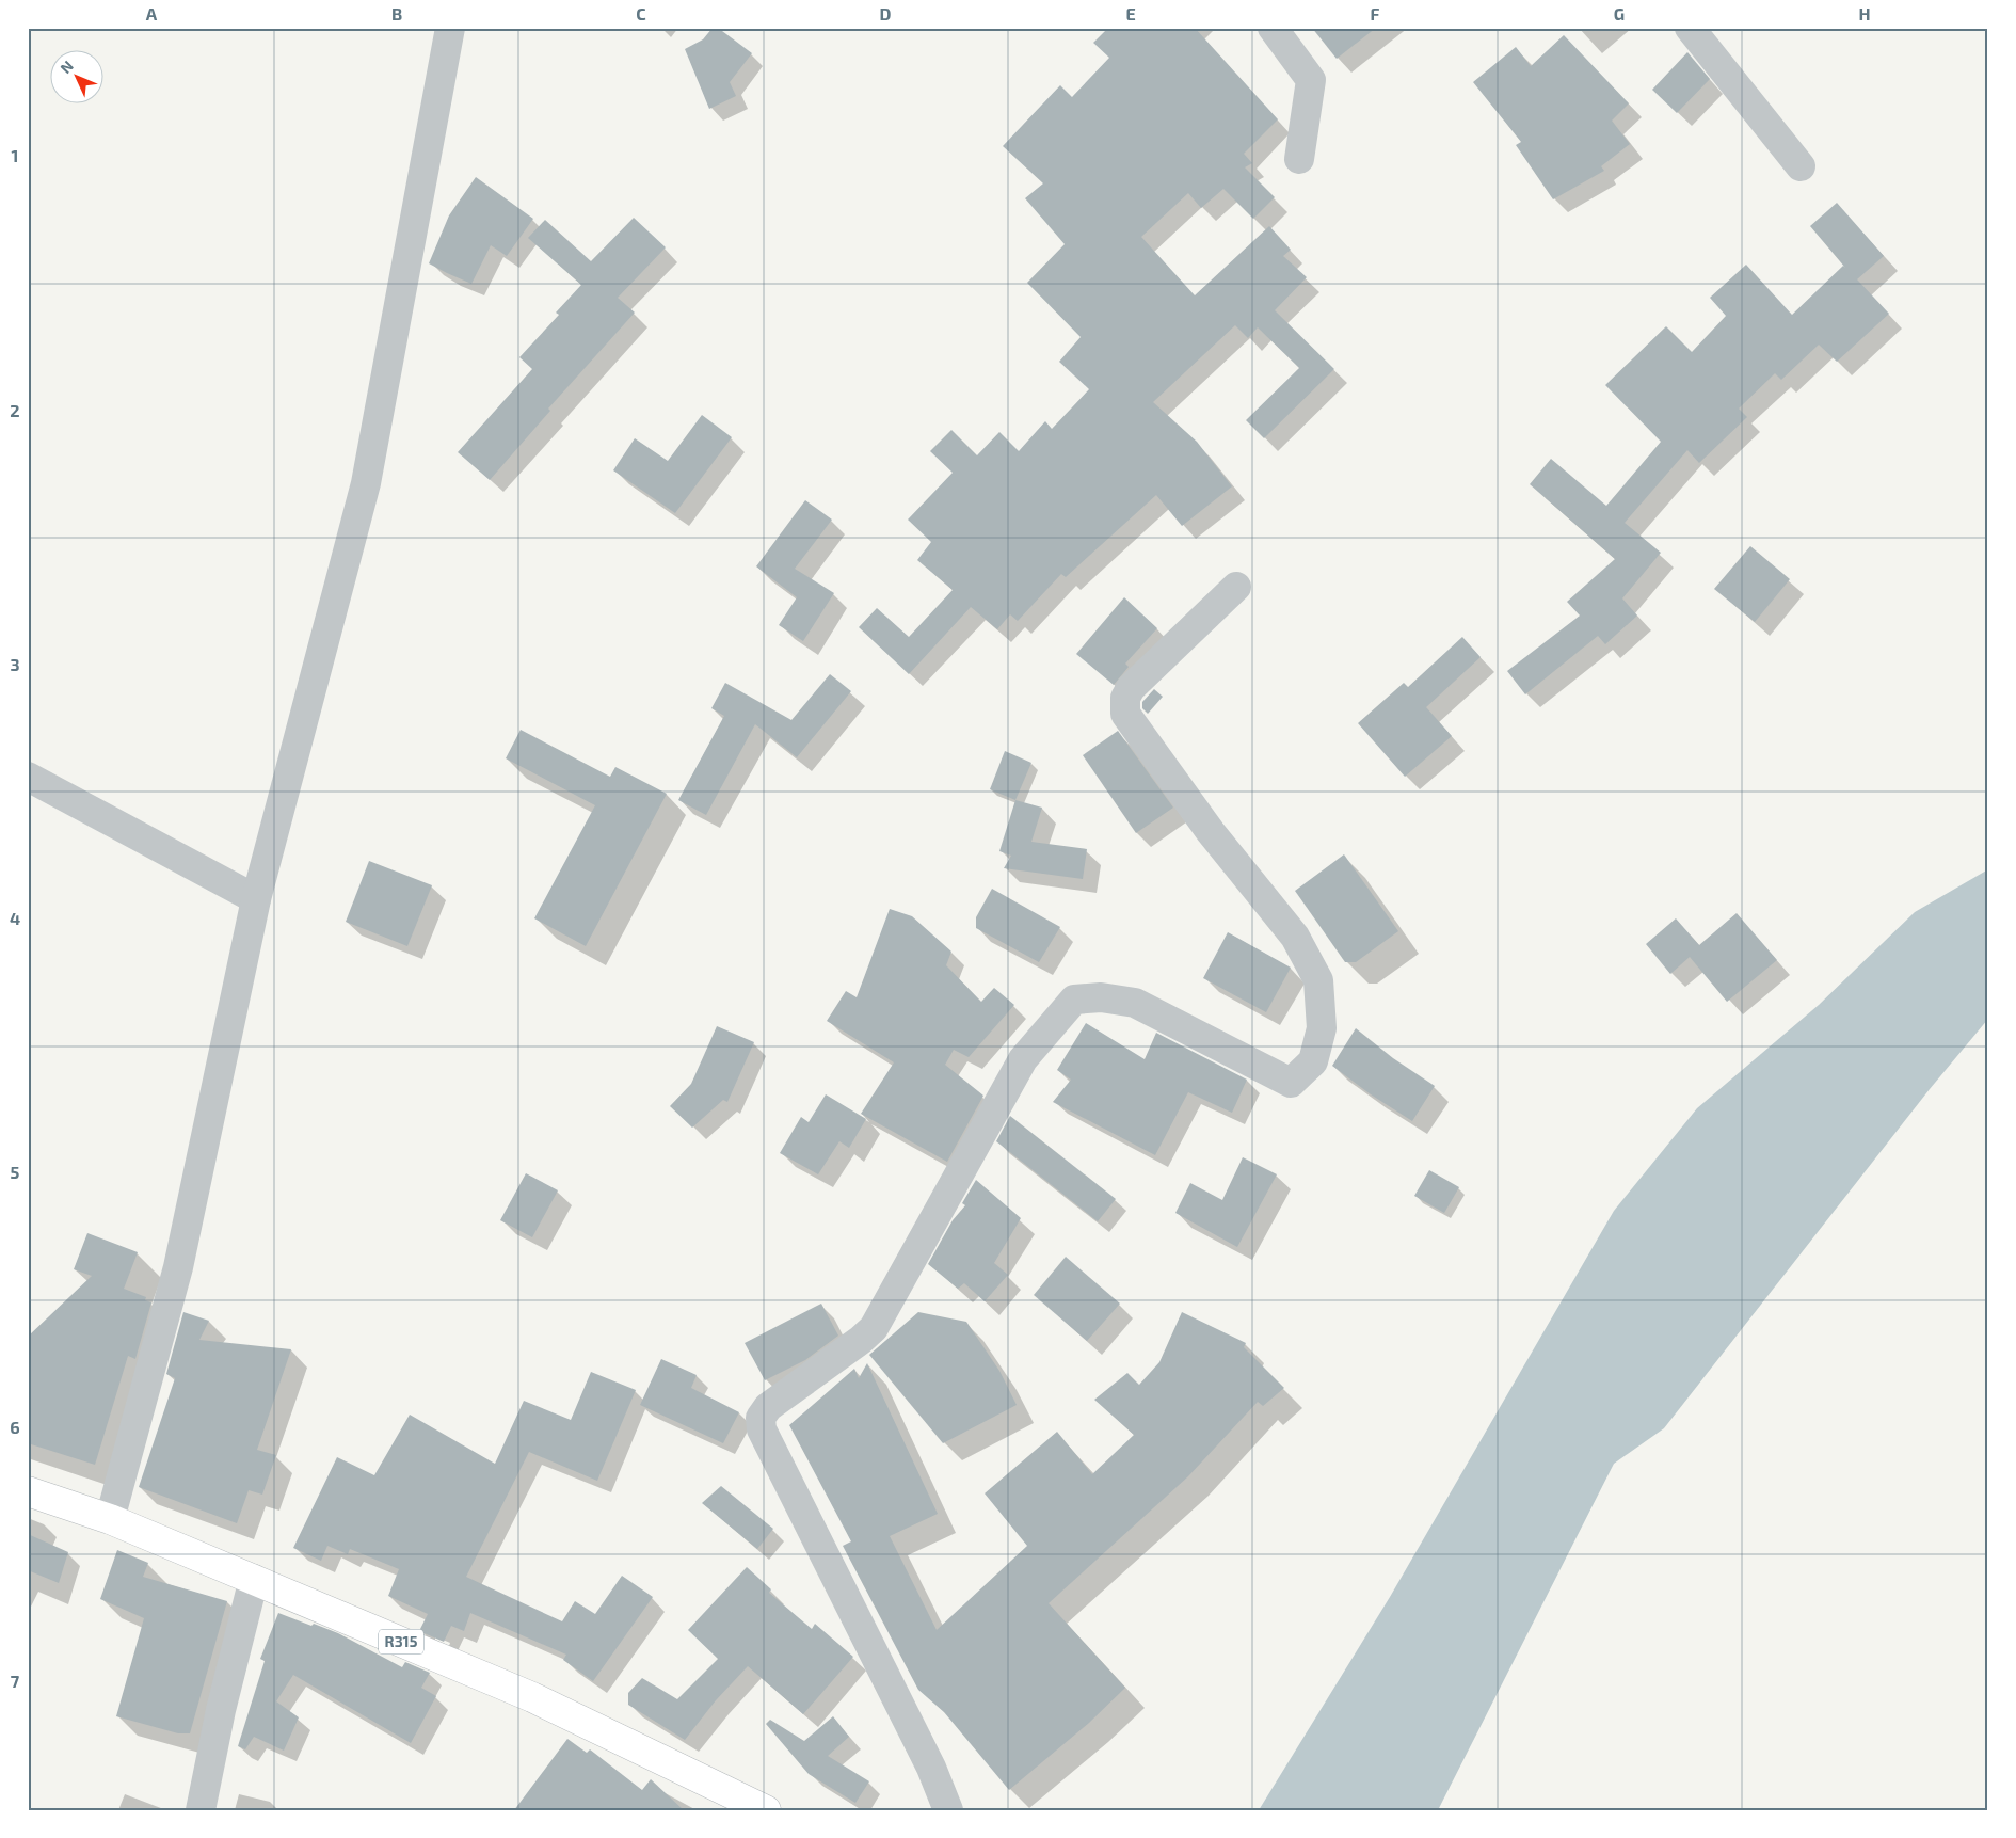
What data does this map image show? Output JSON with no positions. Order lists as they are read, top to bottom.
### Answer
{
  "streets": {
    "main road": ["R315"]
  },
  "north": "top left",
  "grid": {
    "columns": [
      "A",
      "B",
      "C",
      "D",
      "E",
      "F",
      "G",
      "H"
    ],
    "rows": [
      "1",
      "2",
      "3",
      "4",
      "5",
      "6",
      "7"
    ]
  }
}
